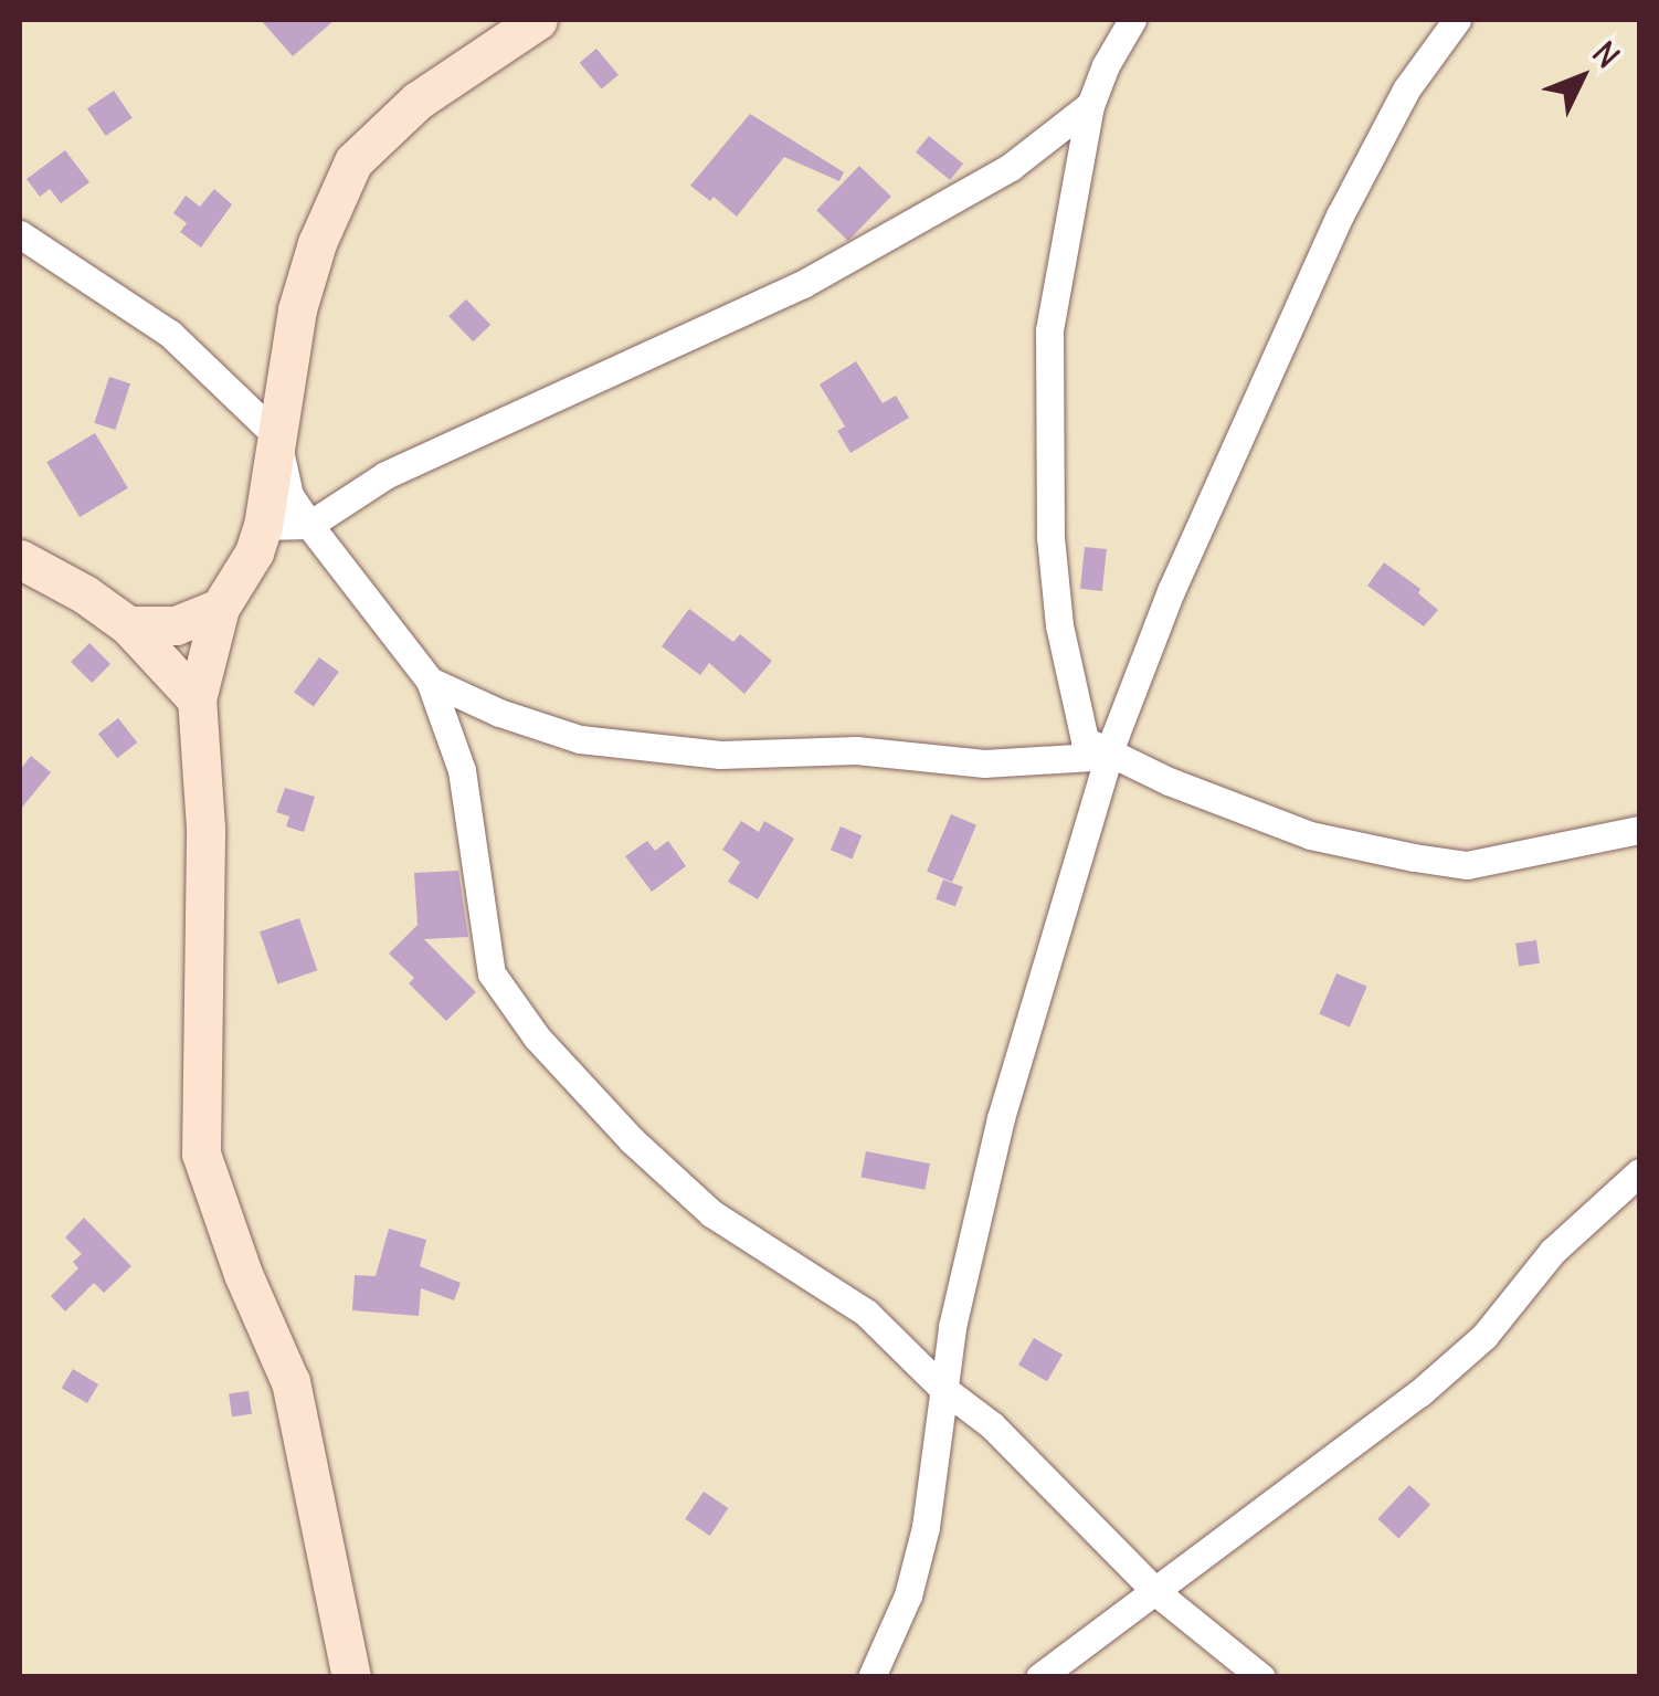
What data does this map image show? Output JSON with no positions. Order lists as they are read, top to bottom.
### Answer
{
  "north": "top right"
}
